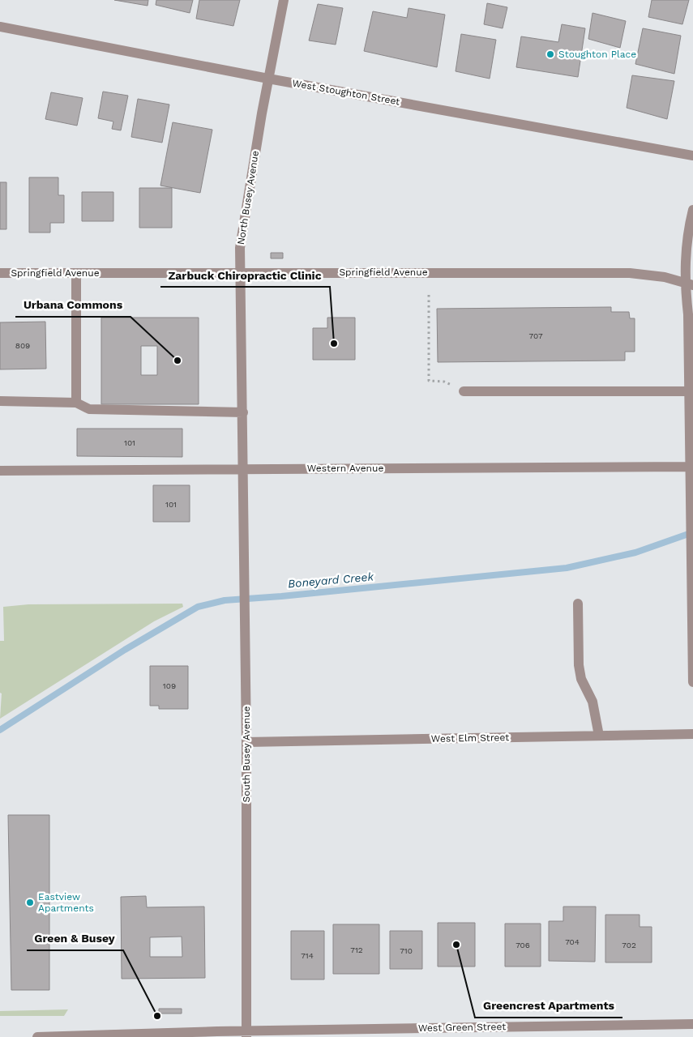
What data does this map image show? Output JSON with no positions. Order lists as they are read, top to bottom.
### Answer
{
  "streets": {
    "street": [
      "West Stoughton Street",
      "North Busey Avenue",
      "Springfield Avenue",
      "Western Avenue",
      "West Elm Street",
      "South Busey Avenue",
      "West Green Street"
    ]
  },
  "crossings": [
    ["West Stoughton Street", "North Busey Avenue"],
    ["North Busey Avenue", "Springfield Avenue"],
    ["North Busey Avenue", "Western Avenue"],
    ["North Busey Avenue", "South Busey Avenue"],
    ["Western Avenue", "South Busey Avenue"],
    ["West Elm Street", "South Busey Avenue"],
    ["South Busey Avenue", "West Green Street"]
  ],
  "water": ["Boneyard Creek"],
  "places": [
    "Stoughton Place",
    "Zarbuck Chiropractic Clinic",
    "Urbana Commons",
    "Eastview Apartments",
    "Greencrest Apartments",
    "Green & Busey"
  ],
  "house_numbers": [
    "707",
    "809",
    "101",
    "101",
    "109",
    "704",
    "706",
    "702",
    "712",
    "710",
    "714"
  ]
}
